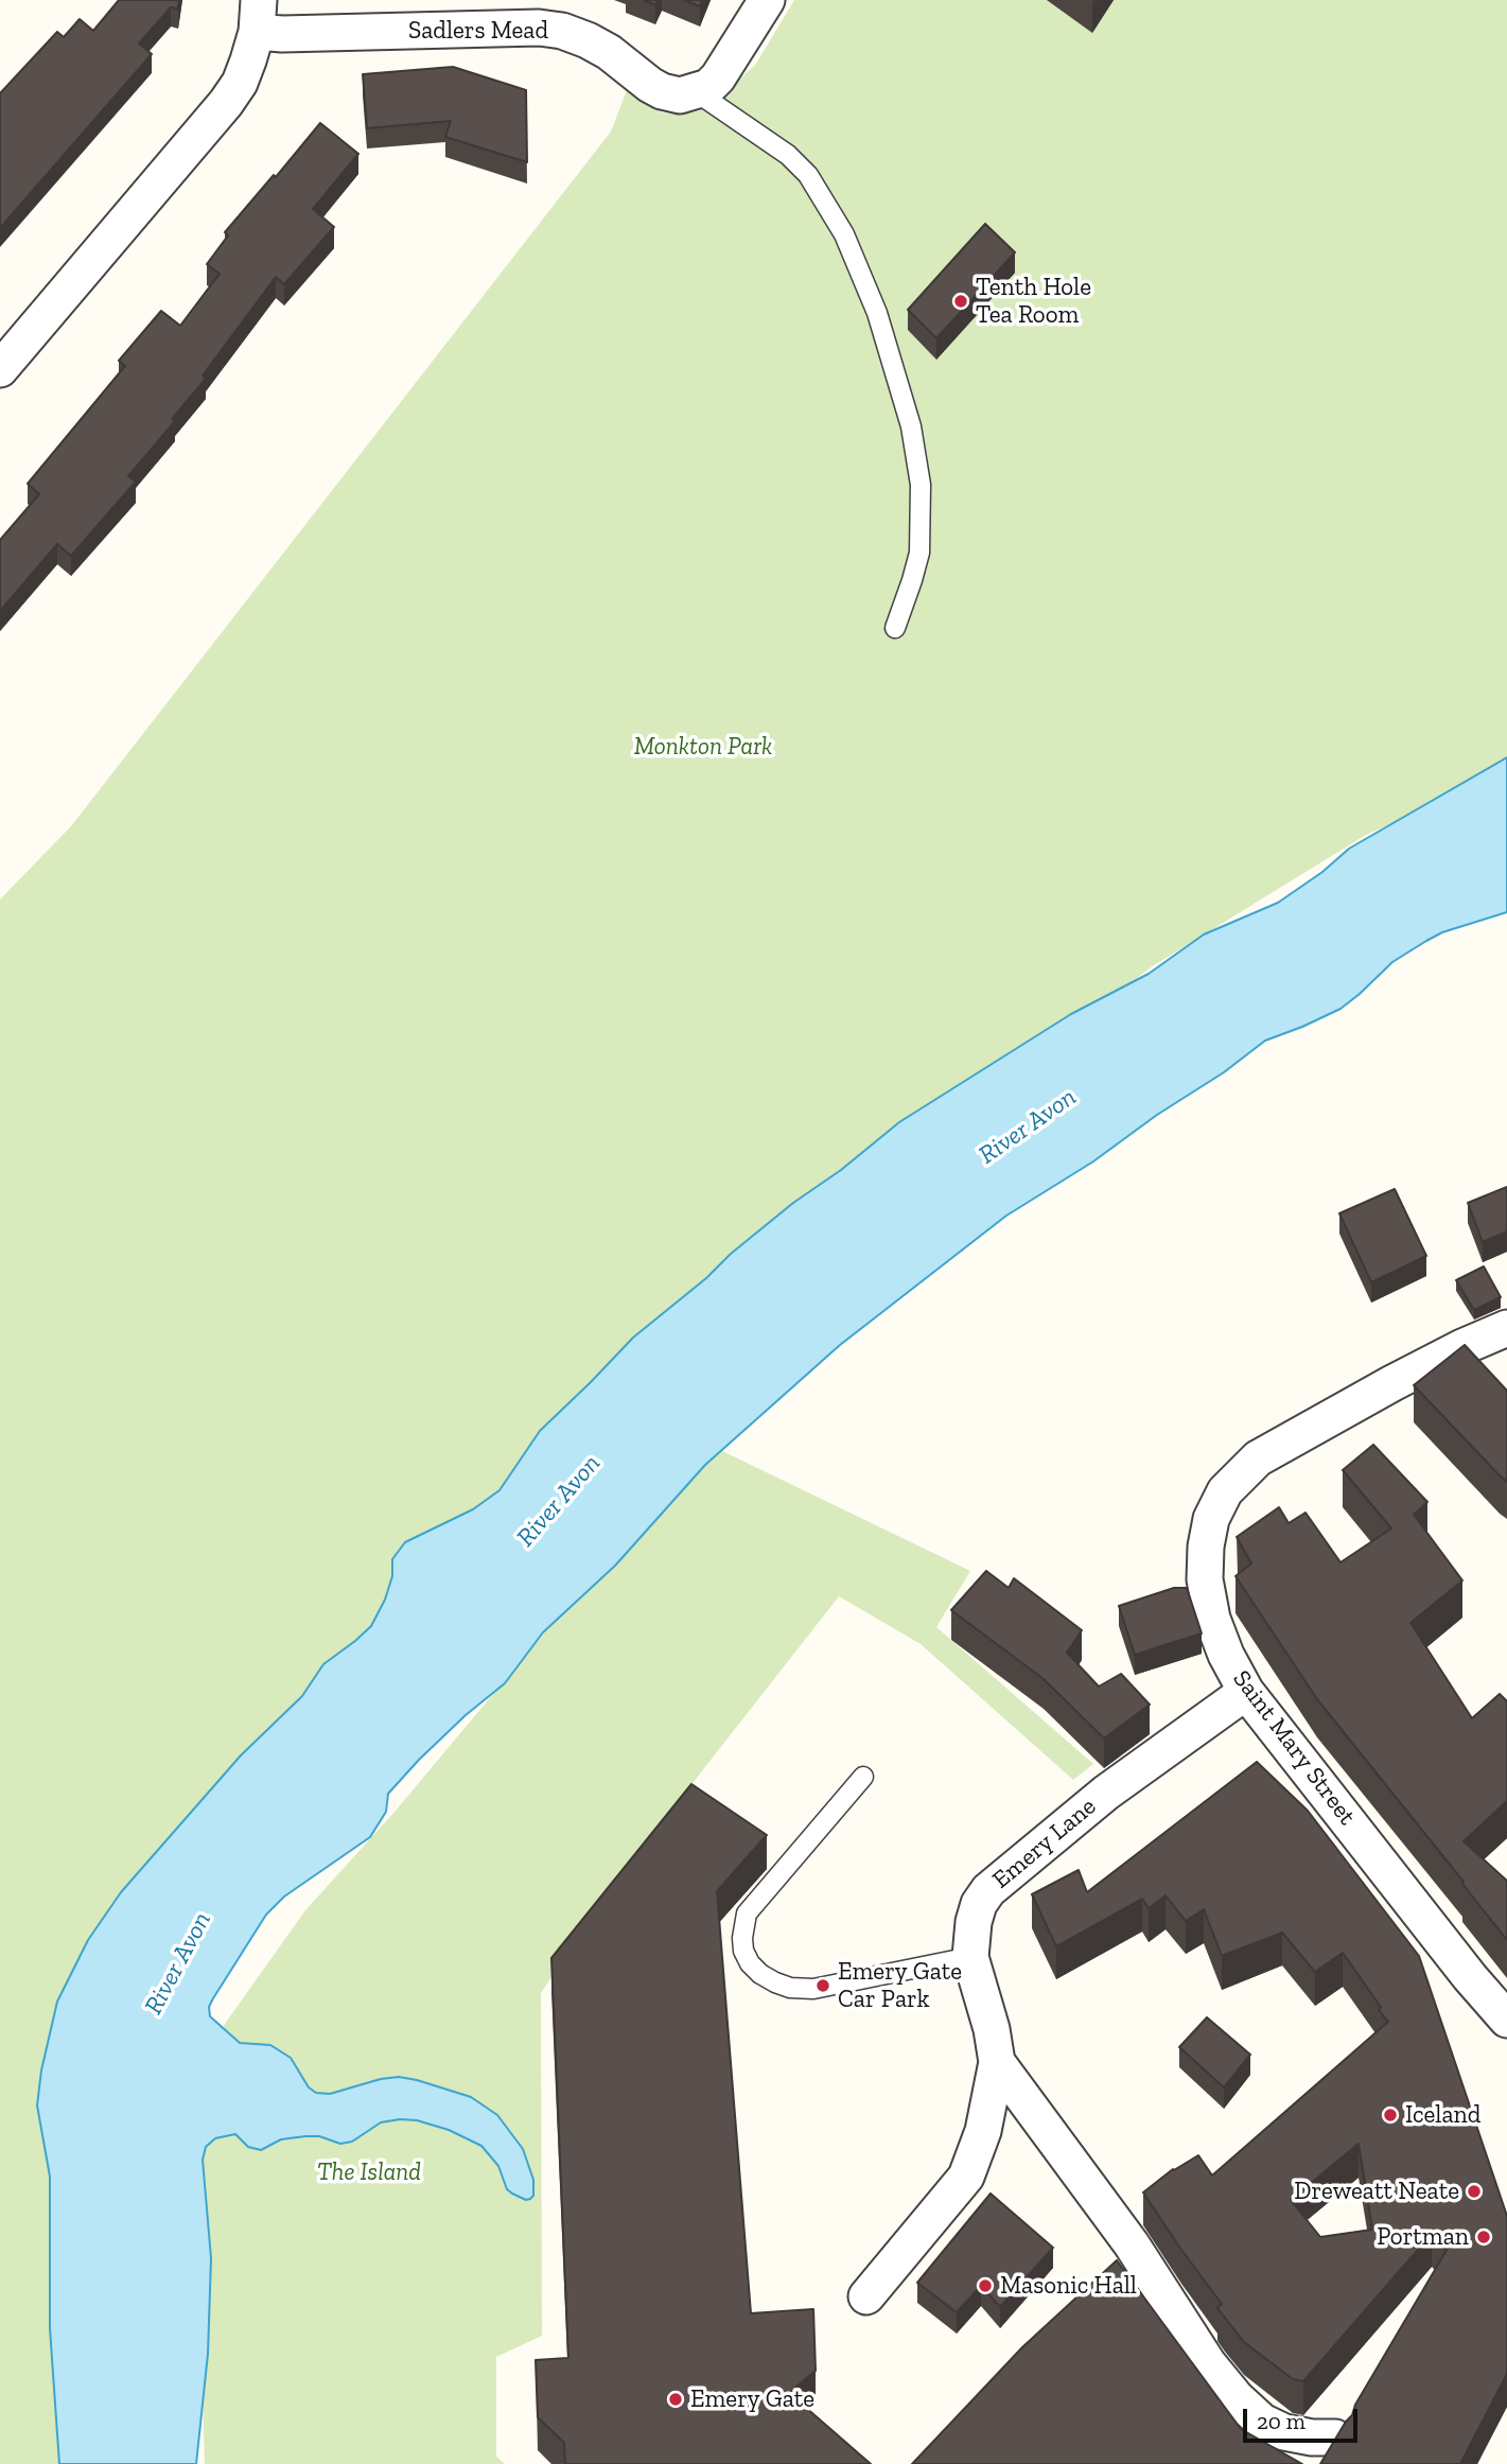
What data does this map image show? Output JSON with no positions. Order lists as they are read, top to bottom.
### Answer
{
  "streets": {
    "street": ["Sadlers Mead", "Saint Mary Street", "Emery Lane"]
  },
  "crossings": [
    ["Saint Mary Street", "Emery Lane"]
  ],
  "water": ["River Avon"],
  "parks": ["Monkton Park", "The Island"],
  "places": [
    "Tenth Hole Tea Room",
    "Emery Gate Car Park",
    "Iceland",
    "Dreweatt Neate",
    "Portman",
    "Masonic Hall",
    "Emery Gate"
  ],
  "scale_bar": "20 m"
}
